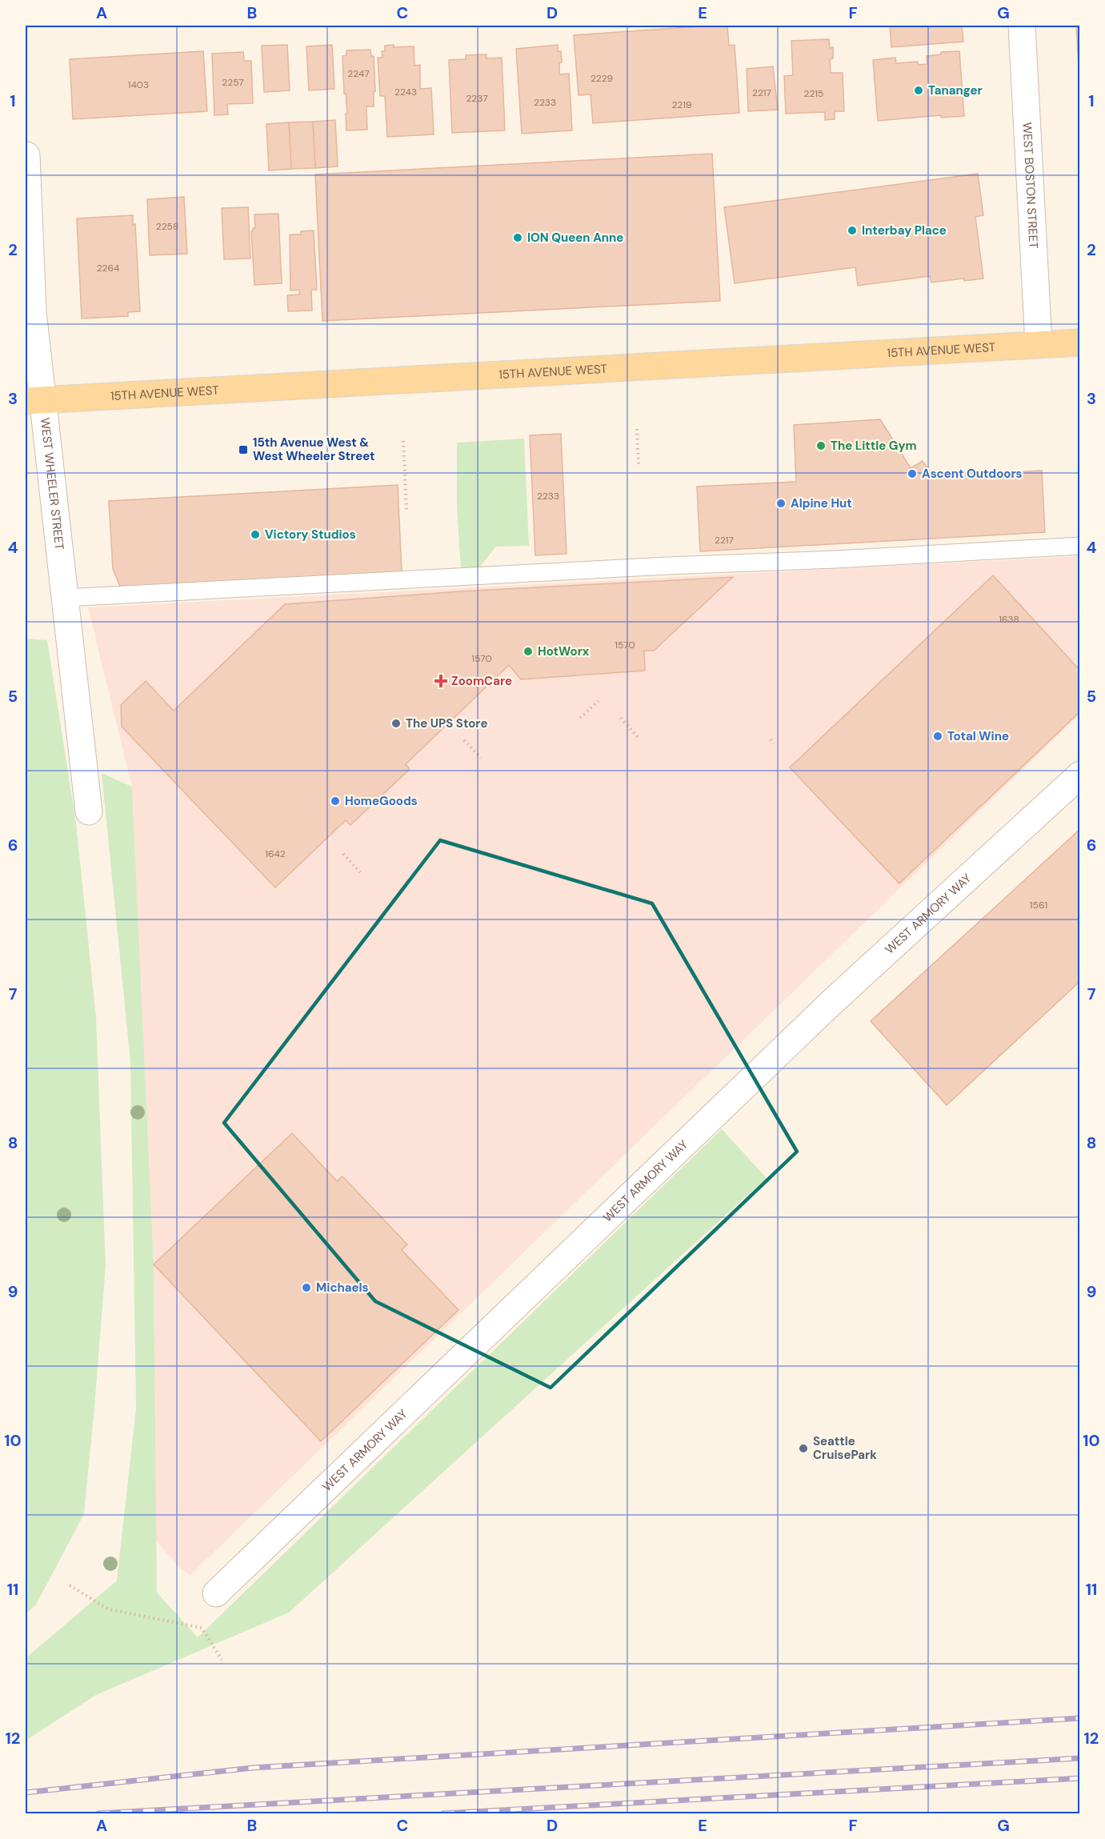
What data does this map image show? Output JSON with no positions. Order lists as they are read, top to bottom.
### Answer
{
  "streets": {
    "main road": ["15TH AVENUE WEST"],
    "street": ["WEST BOSTON STREET", "WEST WHEELER STREET", "WEST ARMORY WAY"]
  },
  "crossings": [
    ["WEST BOSTON STREET", "15TH AVENUE WEST"],
    ["15TH AVENUE WEST", "WEST WHEELER STREET"]
  ],
  "places": {
    "other": [
      "Tananger",
      "Interbay Place",
      "ION Queen Anne",
      "The Little Gym",
      "Ascent Outdoors",
      "Alpine Hut",
      "Victory Studios",
      "HotWorx",
      "The UPS Store",
      "Total Wine",
      "HomeGoods",
      "Michaels",
      "Seattle CruisePark"
    ],
    "transit": ["15th Avenue West & West Wheeler Street"],
    "health": ["ZoomCare"]
  },
  "house_numbers": [
    "2247",
    "2229",
    "2257",
    "1403",
    "2243",
    "2217",
    "2215",
    "2237",
    "2233",
    "2219",
    "2258",
    "2264",
    "2233",
    "2217",
    "1638",
    "1570",
    "1570",
    "1642",
    "1561"
  ],
  "grid": {
    "columns": [
      "A",
      "B",
      "C",
      "D",
      "E",
      "F",
      "G"
    ],
    "rows": [
      "1",
      "2",
      "3",
      "4",
      "5",
      "6",
      "7",
      "8",
      "9",
      "10",
      "11",
      "12"
    ]
  }
}
